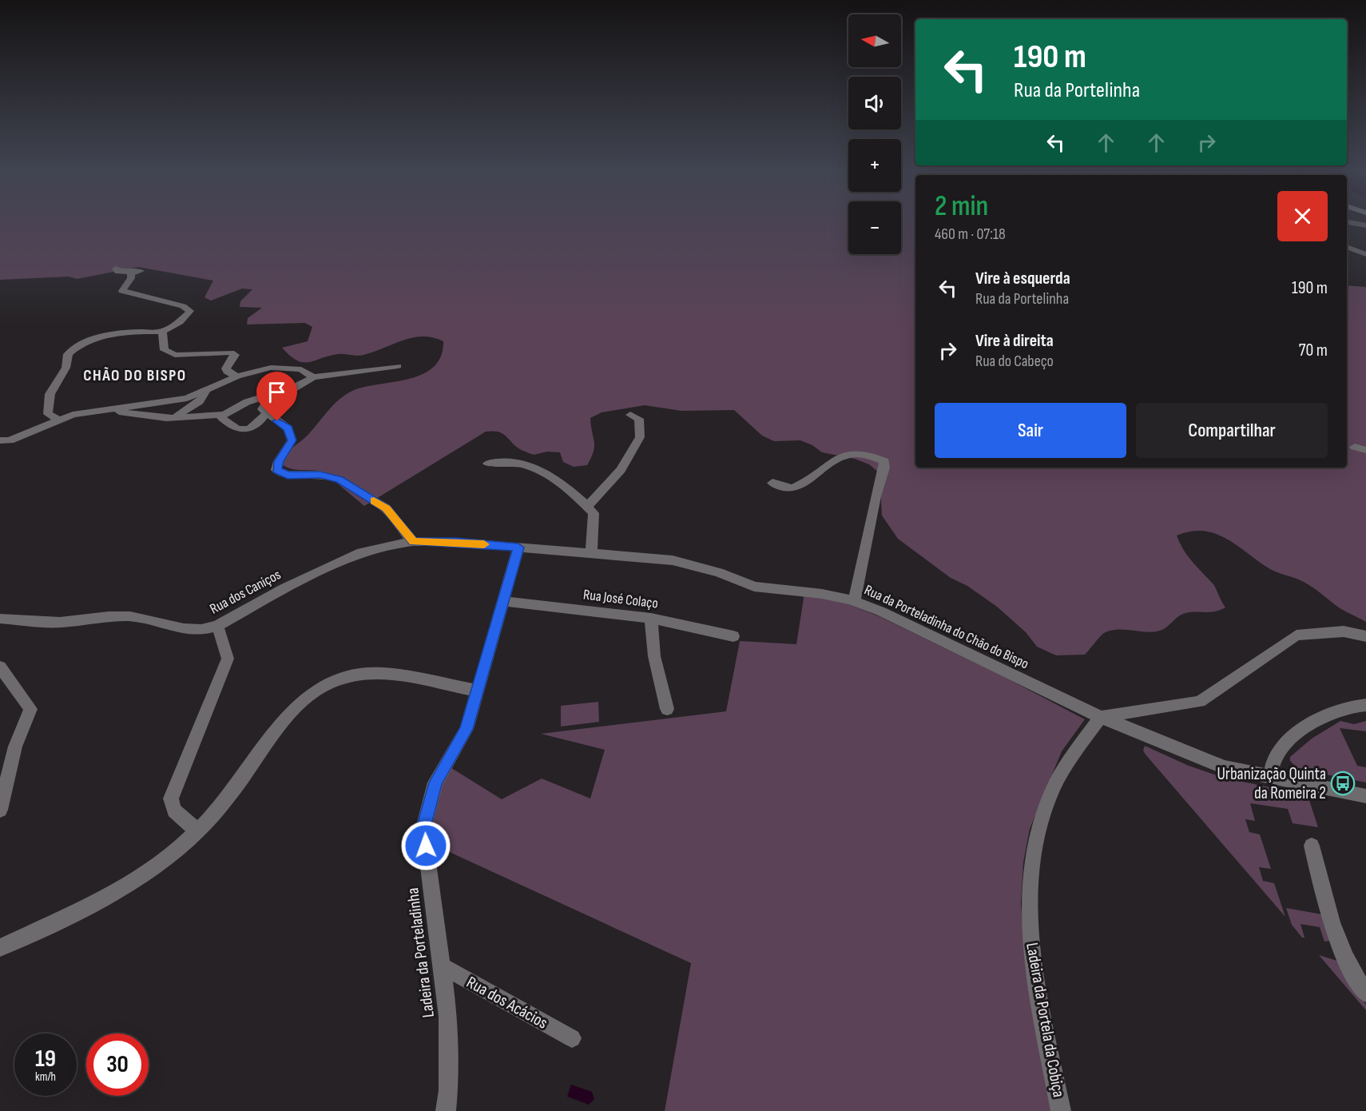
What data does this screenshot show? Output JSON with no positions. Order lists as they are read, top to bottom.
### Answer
{
  "streets": {
    "street": [
      "Rua dos Caniços",
      "Rua José Colaço",
      "Rua da Porteladinha do Chão do Bispo",
      "Ladeira da Porteladinha",
      "Rua dos Acácios",
      "Ladeira da Portela da Cobiça"
    ]
  },
  "crossings": [
    ["Rua dos Caniços", "Rua da Porteladinha do Chão do Bispo"],
    ["Rua dos Caniços", "Ladeira da Porteladinha"],
    ["Rua José Colaço", "Ladeira da Porteladinha"],
    ["Rua da Porteladinha do Chão do Bispo", "Ladeira da Porteladinha"],
    ["Rua da Porteladinha do Chão do Bispo", "Ladeira da Portela da Cobiça"],
    ["Ladeira da Porteladinha", "Rua dos Acácios"]
  ],
  "districts": ["CHÃO DO BISPO"],
  "places": {
    "bus stop": ["Urbanização Quinta da Romeira 2"]
  },
  "north": "left",
  "page": {
    "map_buttons": ["+", "−"],
    "turn": ["190 m", "Rua da Portelinha"],
    "heading": ["2 min", "460 m · 07:18"],
    "list": [
      {
        "name": "Vire à esquerda",
        "note": "Rua da Portelinha",
        "value": "190 m"
      },
      {
        "name": "Vire à direita",
        "note": "Rua do Cabeço",
        "value": "70 m"
      }
    ],
    "buttons": ["Sair", "Compartilhar"],
    "speed": "19 km/h",
    "limit": "30"
  }
}
